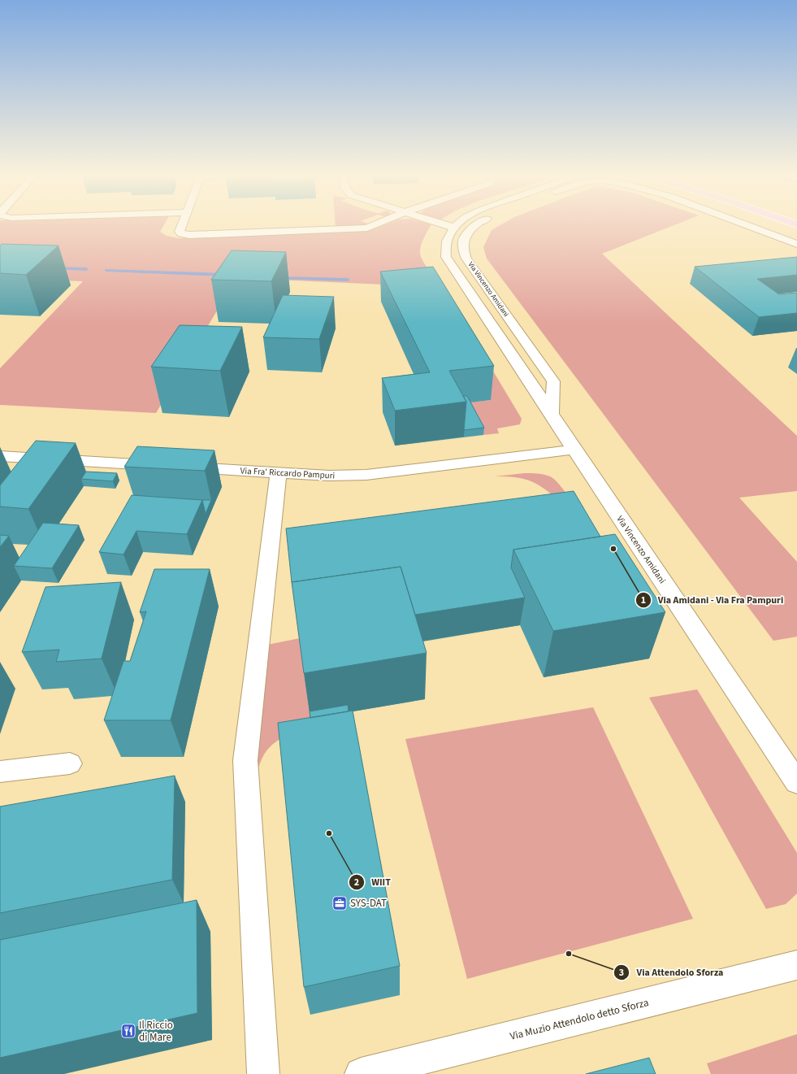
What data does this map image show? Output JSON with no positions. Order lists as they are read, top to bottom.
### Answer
{
  "streets": {
    "street": ["Via Vincenzo Amidani", "Via Fra' Riccardo Pampuri", "Via Muzio Attendolo detto Sforza"]
  },
  "crossings": [
    ["Via Vincenzo Amidani", "Via Fra' Riccardo Pampuri"]
  ],
  "places": {
    "other": ["Via Amidani - Via Fra Pampuri", "WIIT", "Via Attendolo Sforza"],
    "office": ["SYS-DAT"],
    "restaurant": ["Il Riccio di Mare"]
  }
}
